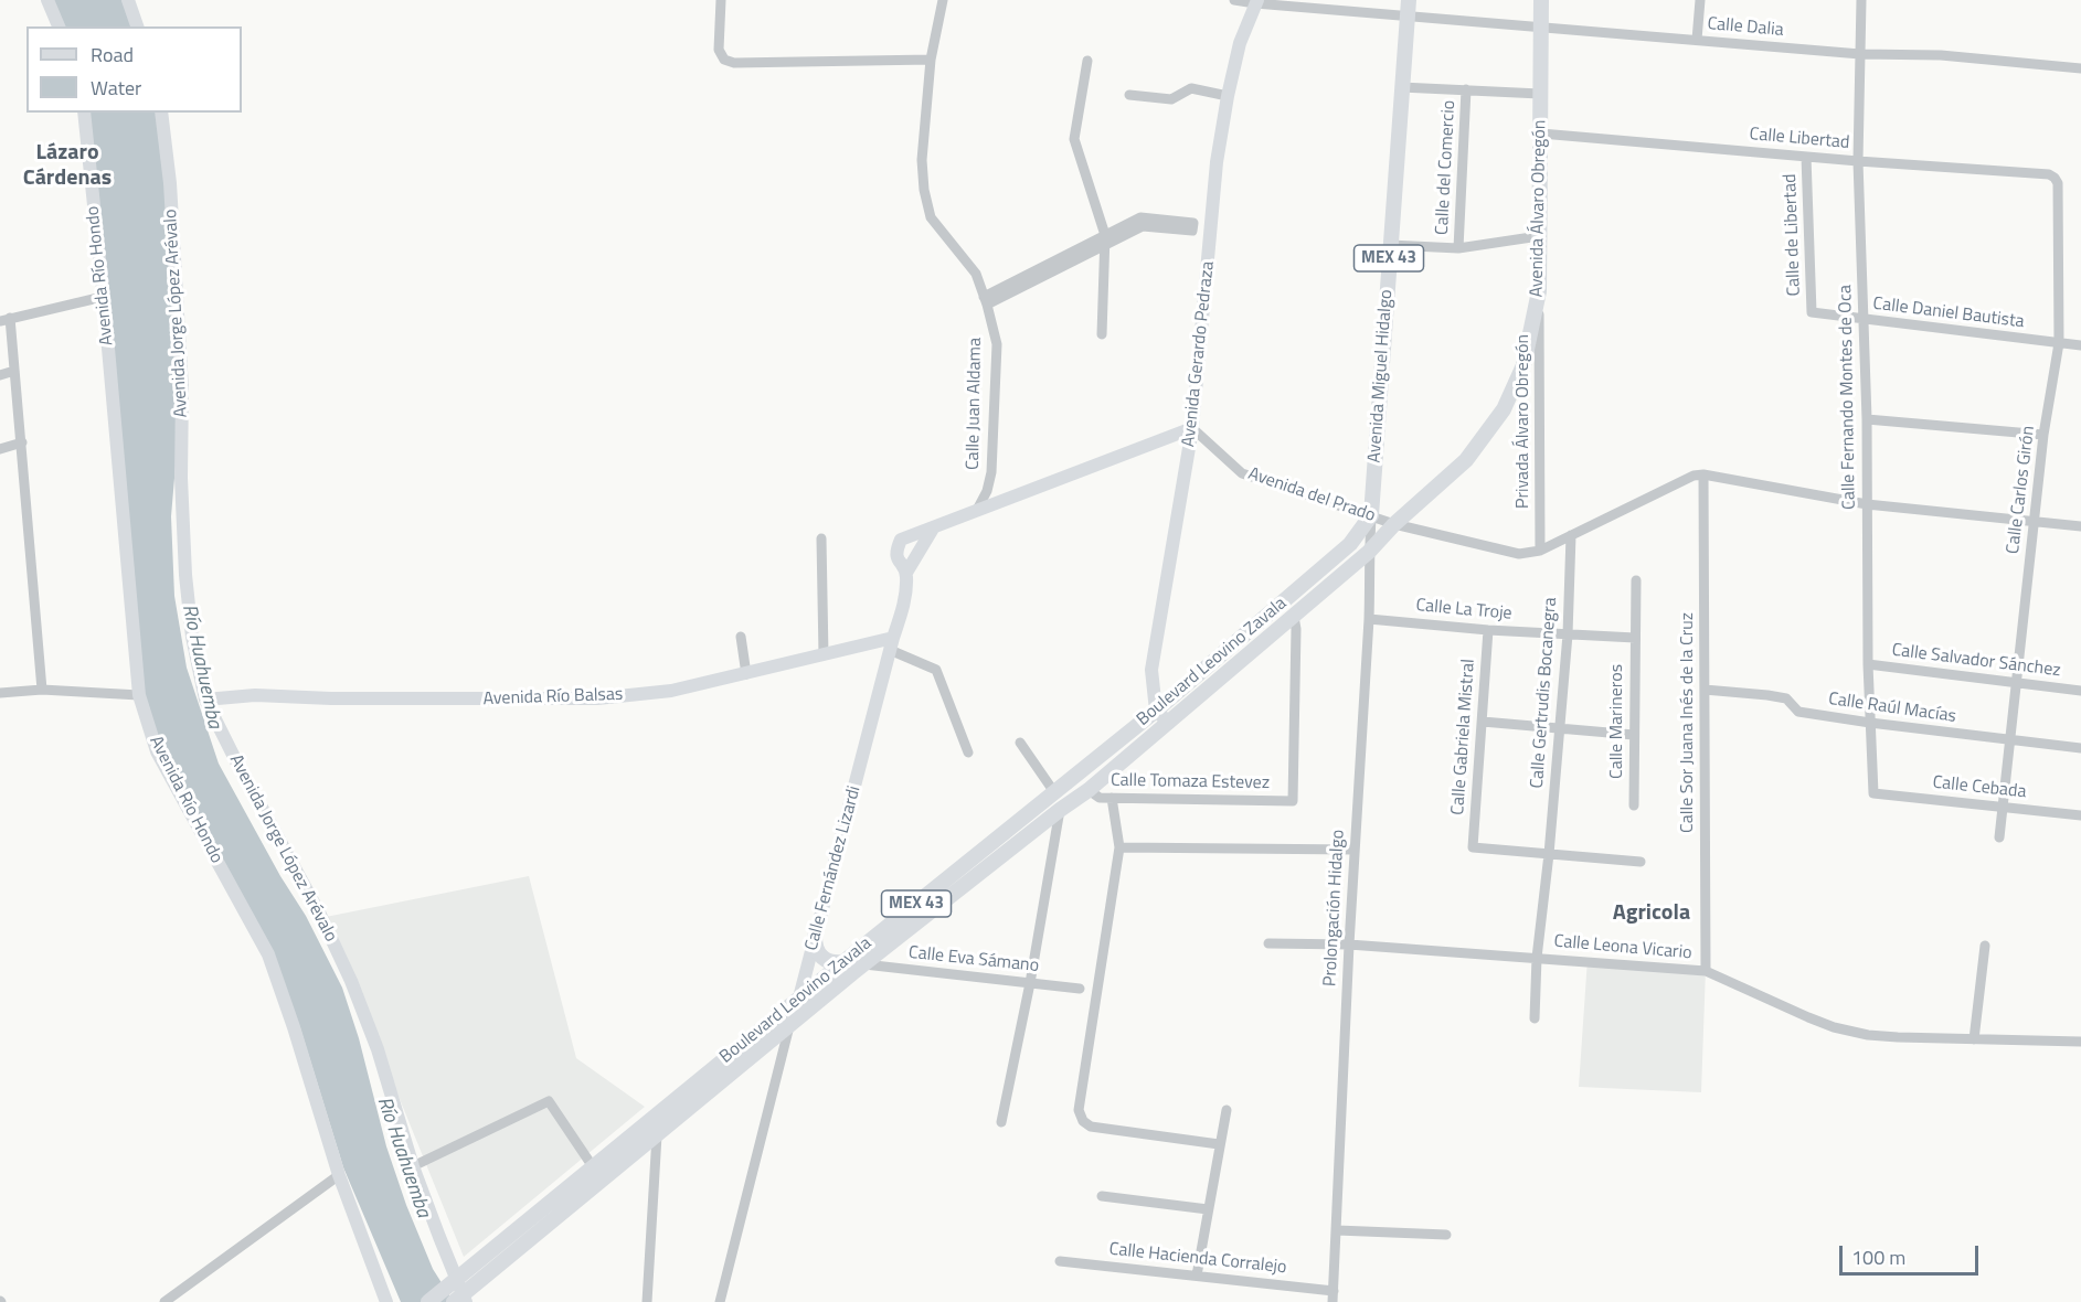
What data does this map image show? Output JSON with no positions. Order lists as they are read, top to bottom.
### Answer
{
  "streets": {
    "main road": [
      "Avenida Álvaro Obregón",
      "MEX 43",
      "Avenida Miguel Hidalgo",
      "Boulevard Leovino Zavala"
    ],
    "street": [
      "Calle Dalia",
      "Calle Libertad",
      "Calle del Comercio",
      "Calle de Libertad",
      "Avenida Río Hondo",
      "Avenida Jorge López Arévalo",
      "Calle Daniel Bautista",
      "Avenida Gerardo Pedraza",
      "Calle Fernando Montes de Oca",
      "Calle Juan Aldama",
      "Privada Álvaro Obregón",
      "Calle Carlos Girón",
      "Avenida del Prado",
      "Calle La Troje",
      "Calle Salvador Sánchez",
      "Calle Gertrudis Bocanegra",
      "Avenida Río Balsas",
      "Calle Raúl Macías",
      "Calle Marineros",
      "Calle Sor Juana Inés de la Cruz",
      "Calle Gabriela Mistral",
      "Calle Tomaza Estevez",
      "Calle Cebada",
      "Calle Fernández Lizardi",
      "Prolongación Hidalgo",
      "Calle Leona Vicario",
      "Calle Eva Sámano",
      "Calle Hacienda Corralejo"
    ]
  },
  "crossings": [
    ["Calle Dalia", "Avenida Álvaro Obregón"],
    ["Calle Dalia", "Avenida Gerardo Pedraza"],
    ["Calle Dalia", "Avenida Miguel Hidalgo"],
    ["Calle Dalia", "Calle Fernando Montes de Oca"],
    ["Calle Libertad", "Avenida Álvaro Obregón"],
    ["Calle Libertad", "Calle de Libertad"],
    ["Calle Libertad", "Calle Fernando Montes de Oca"],
    ["Calle Libertad", "Calle Carlos Girón"],
    ["Avenida Álvaro Obregón", "Privada Álvaro Obregón"],
    ["Avenida Álvaro Obregón", "Avenida del Prado"],
    ["Avenida Álvaro Obregón", "Boulevard Leovino Zavala"],
    ["Calle de Libertad", "Calle Daniel Bautista"],
    ["Avenida Jorge López Arévalo", "Boulevard Leovino Zavala"],
    ["Avenida Jorge López Arévalo", "Avenida Río Balsas"],
    ["Calle Daniel Bautista", "Calle Fernando Montes de Oca"],
    ["Calle Daniel Bautista", "Calle Carlos Girón"],
    ["Avenida Gerardo Pedraza", "Avenida del Prado"],
    ["Avenida Gerardo Pedraza", "Boulevard Leovino Zavala"],
    ["Avenida Miguel Hidalgo", "Avenida del Prado"],
    ["Avenida Miguel Hidalgo", "Boulevard Leovino Zavala"],
    ["Avenida Miguel Hidalgo", "Prolongación Hidalgo"],
    ["Calle Fernando Montes de Oca", "Calle Salvador Sánchez"],
    ["Calle Fernando Montes de Oca", "Calle Raúl Macías"],
    ["Calle Fernando Montes de Oca", "Calle Cebada"],
    ["Privada Álvaro Obregón", "Avenida del Prado"],
    ["Calle Carlos Girón", "Calle Salvador Sánchez"],
    ["Calle Carlos Girón", "Calle Raúl Macías"],
    ["Calle Carlos Girón", "Calle Cebada"],
    ["Avenida del Prado", "Boulevard Leovino Zavala"],
    ["Avenida del Prado", "Calle Gertrudis Bocanegra"],
    ["Avenida del Prado", "Calle Sor Juana Inés de la Cruz"],
    ["Avenida del Prado", "Prolongación Hidalgo"],
    ["Calle La Troje", "Calle Gertrudis Bocanegra"],
    ["Calle La Troje", "Calle Marineros"],
    ["Calle La Troje", "Calle Gabriela Mistral"],
    ["Calle La Troje", "Prolongación Hidalgo"],
    ["Boulevard Leovino Zavala", "Calle Tomaza Estevez"],
    ["Boulevard Leovino Zavala", "Calle Fernández Lizardi"],
    ["Boulevard Leovino Zavala", "Prolongación Hidalgo"],
    ["Boulevard Leovino Zavala", "Calle Eva Sámano"],
    ["Calle Gertrudis Bocanegra", "Calle Gabriela Mistral"],
    ["Calle Gertrudis Bocanegra", "Calle Leona Vicario"],
    ["Avenida Río Balsas", "Calle Fernández Lizardi"],
    ["Calle Raúl Macías", "Calle Sor Juana Inés de la Cruz"],
    ["Calle Sor Juana Inés de la Cruz", "Calle Leona Vicario"],
    ["Prolongación Hidalgo", "Calle Leona Vicario"],
    ["Prolongación Hidalgo", "Calle Hacienda Corralejo"]
  ],
  "districts": ["Lázaro Cárdenas", "Agricola"],
  "water": ["Río Huahuemba"],
  "legend": ["Road", "Water"],
  "scale_bar": "100 m"
}
